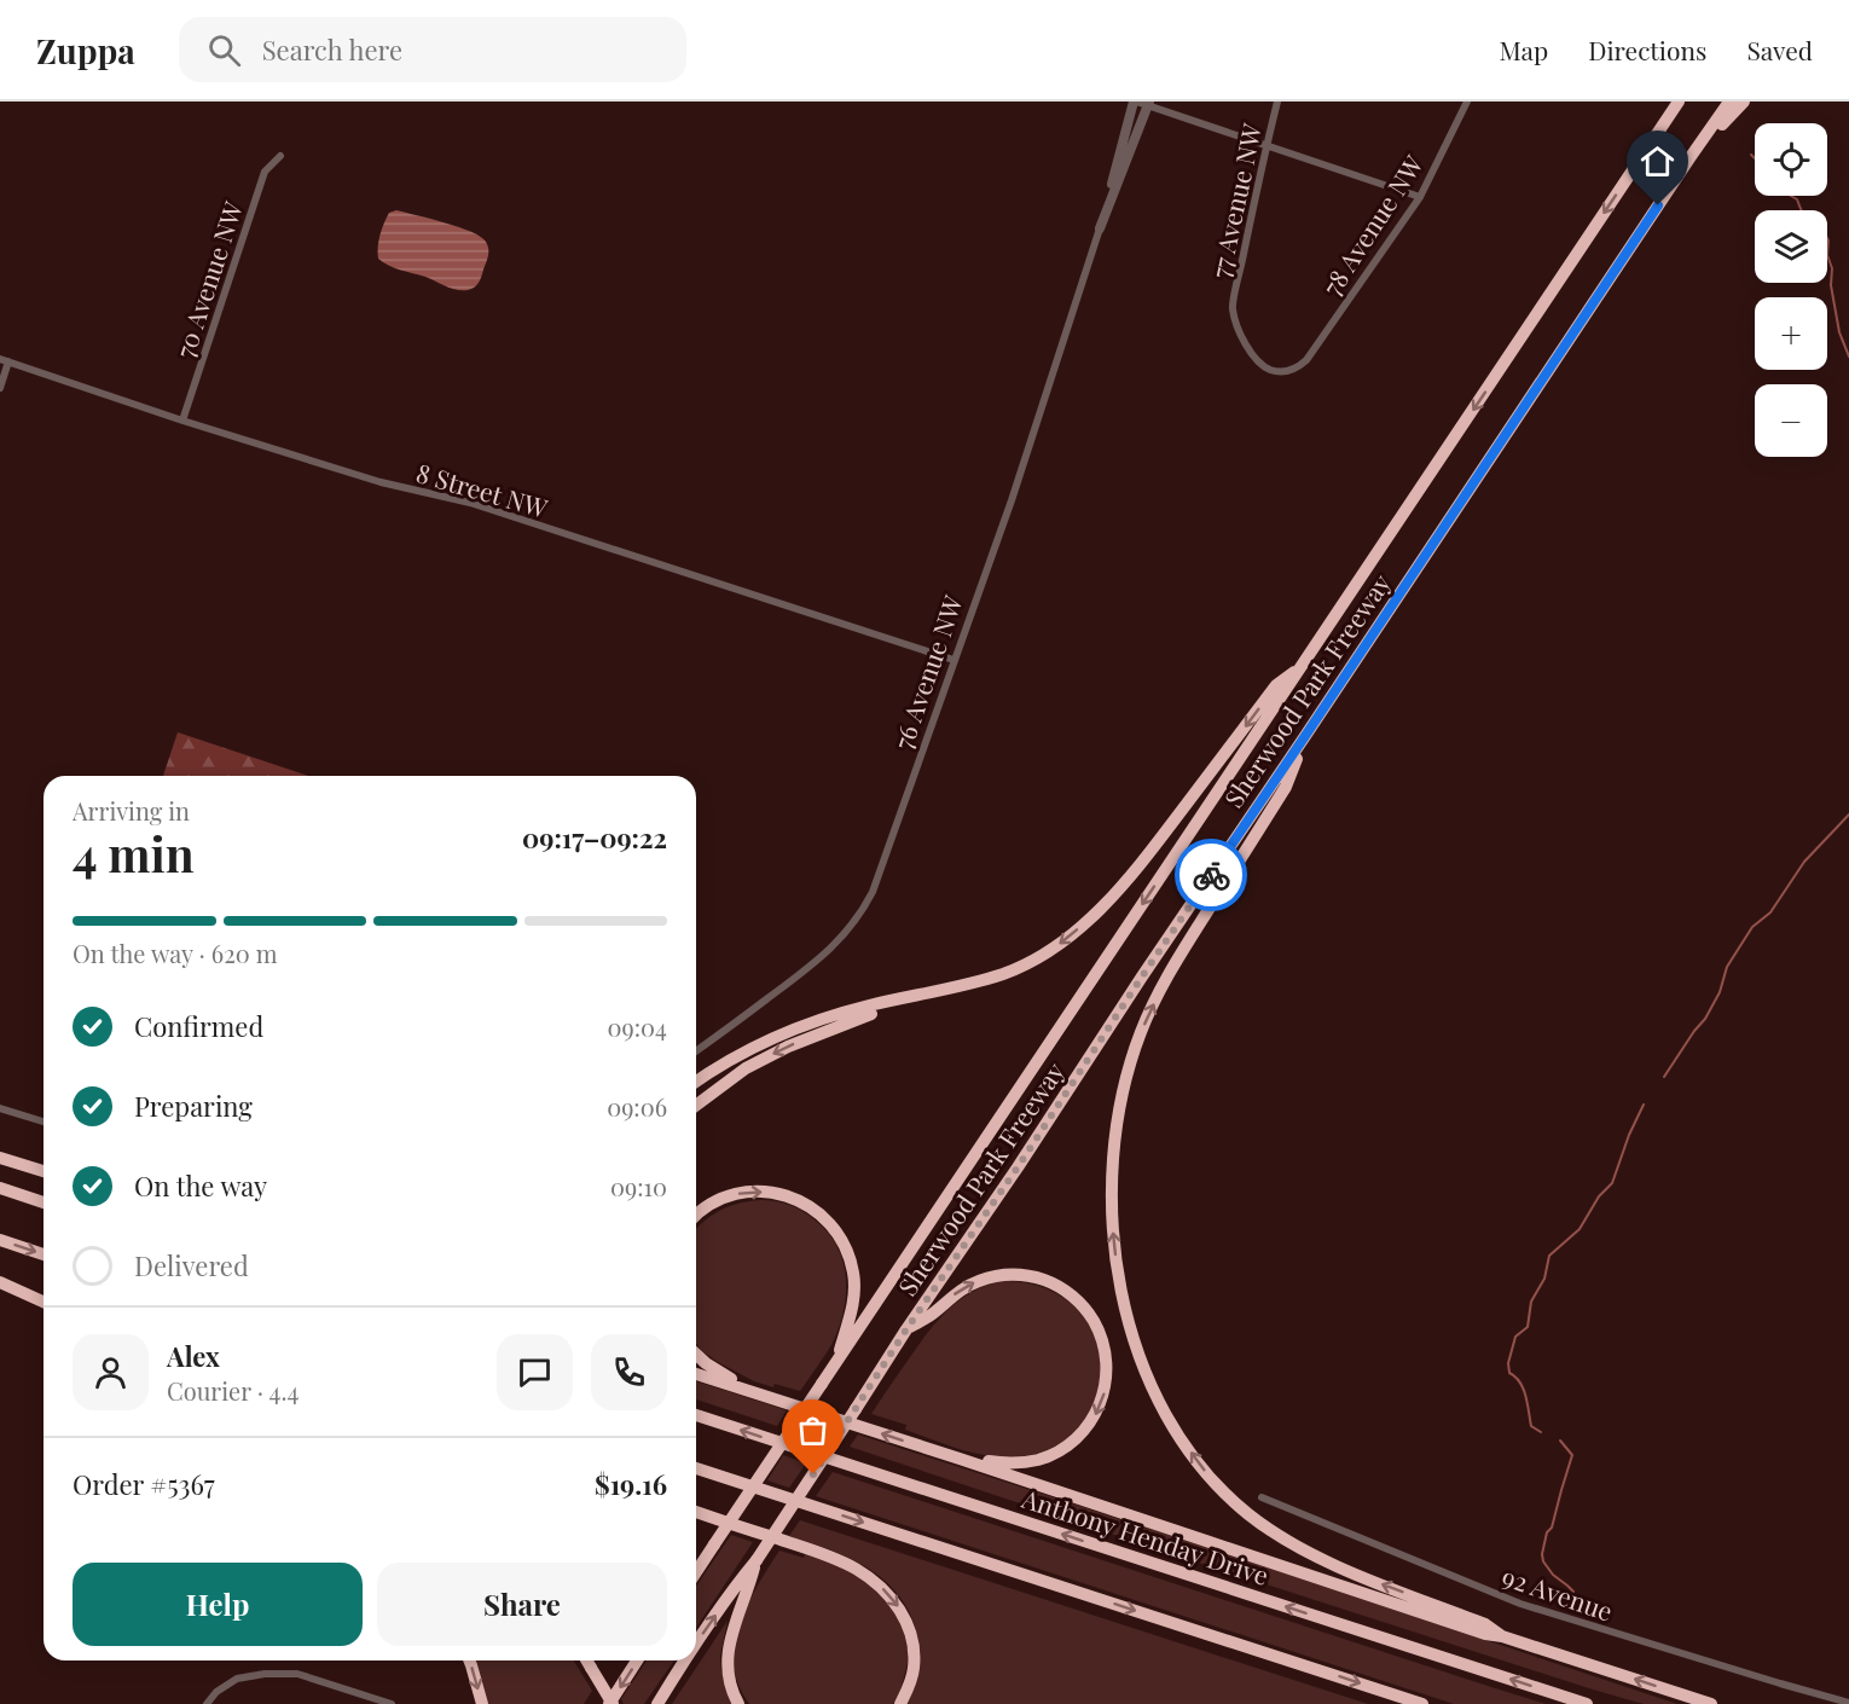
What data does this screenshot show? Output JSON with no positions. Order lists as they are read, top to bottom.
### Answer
{
  "streets": {
    "highway": ["Sherwood Park Freeway", "Anthony Henday Drive"],
    "street": [
      "77 Avenue NW",
      "78 Avenue NW",
      "70 Avenue NW",
      "8 Street NW",
      "76 Avenue NW",
      "92 Avenue"
    ]
  },
  "crossings": [
    ["77 Avenue NW", "78 Avenue NW"],
    ["70 Avenue NW", "8 Street NW"],
    ["8 Street NW", "76 Avenue NW"]
  ],
  "page": {
    "header": "Zuppa",
    "search": "Search here",
    "nav": ["Map", "Directions", "Saved"],
    "map_buttons": ["+", "−"],
    "heading": ["4 min", "Arriving in", "09:17–09:22"],
    "panel": [
      "Alex",
      "Courier · 4.4",
      "Order #5367",
      "$19.16"
    ],
    "bar": "On the way · 620 m",
    "list": [
      ["Confirmed", "09:04"],
      ["Preparing", "09:06"],
      ["On the way", "09:10"],
      "Delivered"
    ],
    "buttons": ["Help", "Share"]
  }
}
